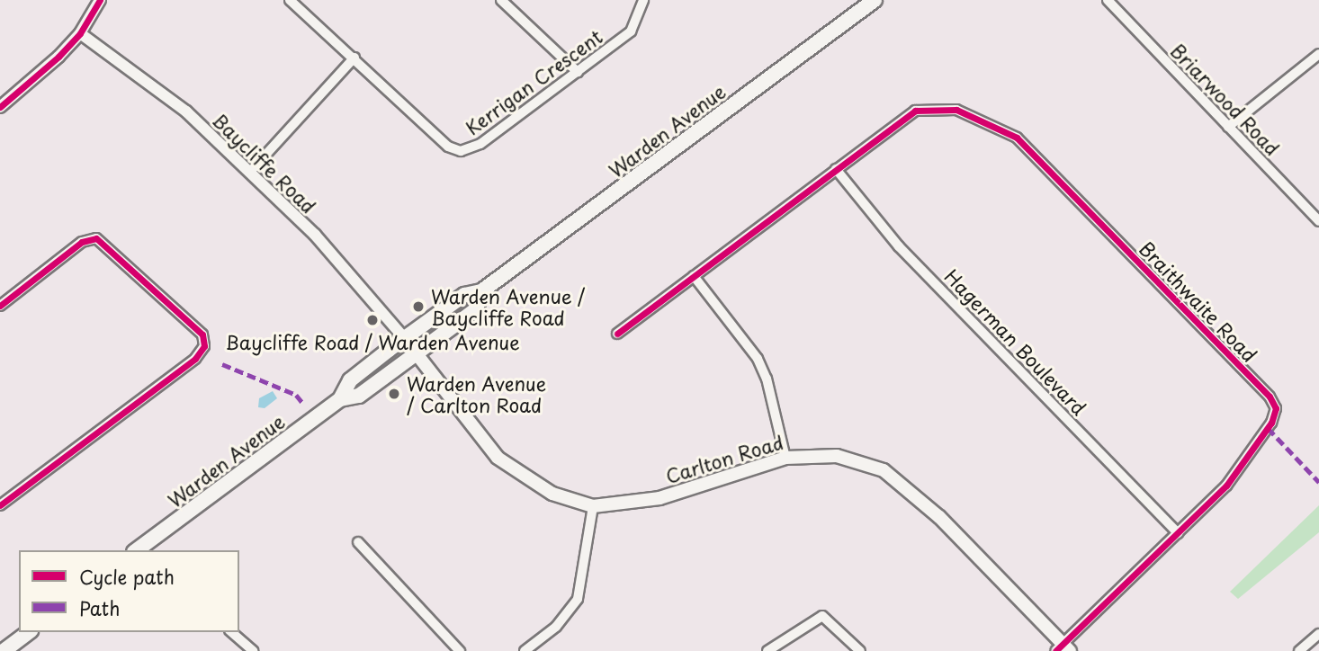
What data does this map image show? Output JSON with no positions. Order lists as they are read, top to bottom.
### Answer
{
  "streets": {
    "main road": ["Warden Avenue", "Carlton Road"],
    "street": [
      "Kerrigan Crescent",
      "Briarwood Road",
      "Baycliffe Road",
      "Braithwaite Road",
      "Hagerman Boulevard"
    ]
  },
  "crossings": [
    ["Warden Avenue", "Baycliffe Road"],
    ["Warden Avenue", "Carlton Road"],
    ["Baycliffe Road", "Carlton Road"],
    ["Braithwaite Road", "Hagerman Boulevard"],
    ["Braithwaite Road", "Carlton Road"]
  ],
  "places": ["Warden Avenue / Baycliffe Road", "Baycliffe Road / Warden Avenue", "Warden Avenue / Carlton Road"],
  "legend": ["Cycle path", "Path"]
}
